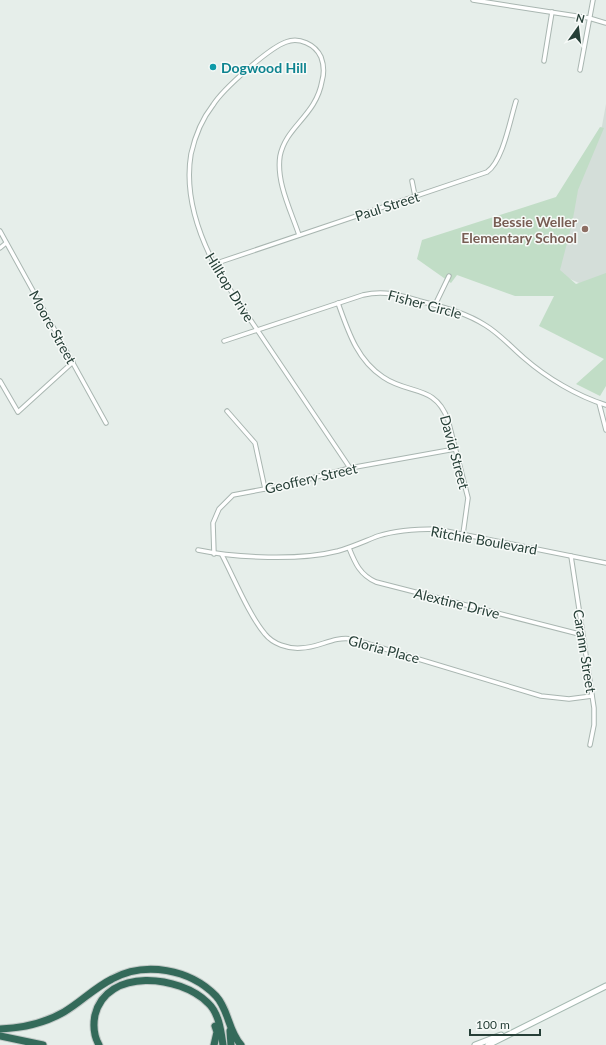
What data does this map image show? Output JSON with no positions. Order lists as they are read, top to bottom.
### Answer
{
  "streets": {
    "street": [
      "Paul Street",
      "Hilltop Drive",
      "Fisher Circle",
      "Moore Street",
      "David Street",
      "Geoffery Street",
      "Ritchie Boulevard",
      "Alextine Drive",
      "Gloria Place",
      "Carann Street"
    ]
  },
  "crossings": [
    ["Paul Street", "Hilltop Drive"],
    ["Hilltop Drive", "Fisher Circle"],
    ["Hilltop Drive", "Geoffery Street"],
    ["Fisher Circle", "David Street"],
    ["David Street", "Geoffery Street"],
    ["David Street", "Ritchie Boulevard"],
    ["Geoffery Street", "Ritchie Boulevard"],
    ["Ritchie Boulevard", "Alextine Drive"],
    ["Ritchie Boulevard", "Gloria Place"],
    ["Ritchie Boulevard", "Carann Street"],
    ["Alextine Drive", "Carann Street"],
    ["Gloria Place", "Carann Street"]
  ],
  "places": ["Dogwood Hill", "Bessie Weller Elementary School"],
  "scale_bar": "100 m",
  "north": "top"
}
